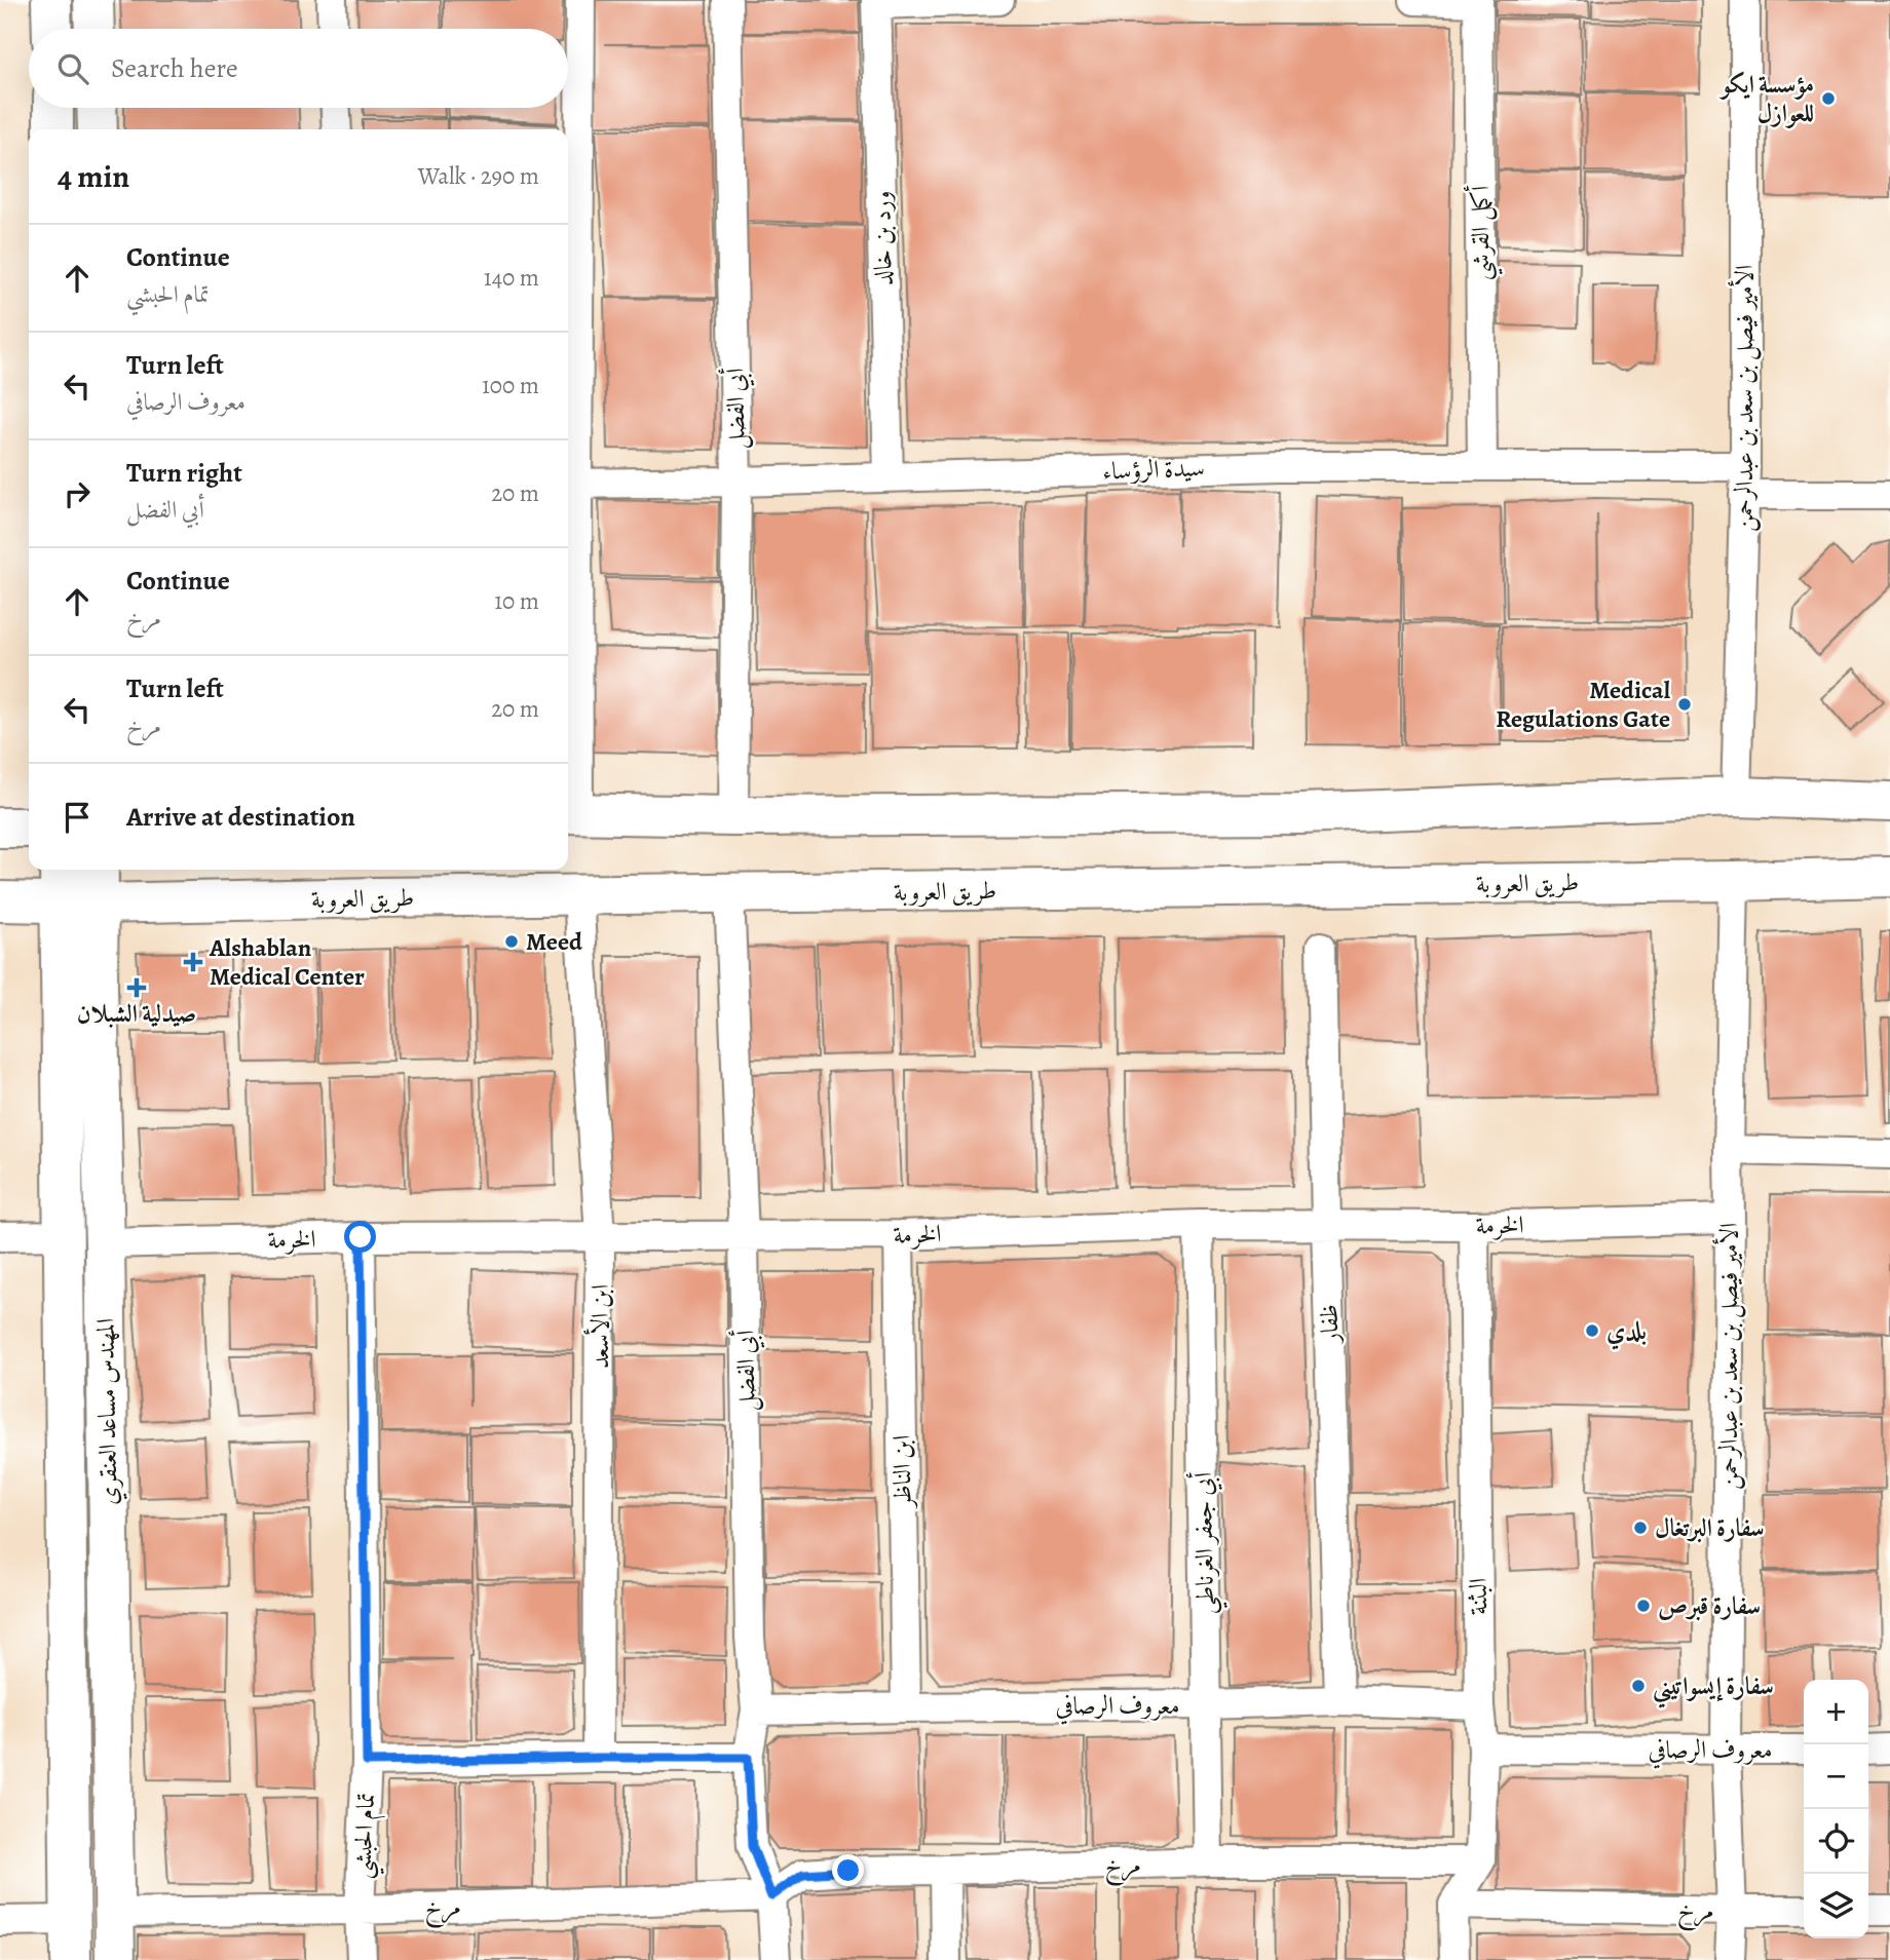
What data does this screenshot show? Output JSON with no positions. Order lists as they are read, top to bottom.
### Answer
{
  "streets": {
    "main road": ["طريق العروبة", "المهندس مساعد العنقري"],
    "street": [
      "أكمل القرشي",
      "ورد بن خالد",
      "الأمير فيصل بن سعد بن عبدالرحمن",
      "أبي الفضل",
      "سيدة الرؤساء",
      "الخرمة",
      "ظفار",
      "ابن الأسعد",
      "ابن الناظر",
      "أبي جعفر الغرناطي",
      "البثنة",
      "معروف الرصافي",
      "تمام الحبشي",
      "مرخ"
    ]
  },
  "crossings": [
    ["أكمل القرشي", "سيدة الرؤساء"],
    ["ورد بن خالد", "سيدة الرؤساء"],
    ["الأمير فيصل بن سعد بن عبدالرحمن", "سيدة الرؤساء"],
    ["الأمير فيصل بن سعد بن عبدالرحمن", "طريق العروبة"],
    ["الأمير فيصل بن سعد بن عبدالرحمن", "الخرمة"],
    ["الأمير فيصل بن سعد بن عبدالرحمن", "معروف الرصافي"],
    ["الأمير فيصل بن سعد بن عبدالرحمن", "مرخ"],
    ["أبي الفضل", "سيدة الرؤساء"],
    ["أبي الفضل", "طريق العروبة"],
    ["أبي الفضل", "الخرمة"],
    ["أبي الفضل", "معروف الرصافي"],
    ["أبي الفضل", "مرخ"],
    ["طريق العروبة", "ابن الأسعد"],
    ["طريق العروبة", "المهندس مساعد العنقري"],
    ["الخرمة", "ظفار"],
    ["الخرمة", "ابن الأسعد"],
    ["الخرمة", "المهندس مساعد العنقري"],
    ["الخرمة", "ابن الناظر"],
    ["الخرمة", "أبي جعفر الغرناطي"],
    ["الخرمة", "البثنة"],
    ["الخرمة", "تمام الحبشي"],
    ["ظفار", "معروف الرصافي"],
    ["المهندس مساعد العنقري", "مرخ"],
    ["ابن الناظر", "معروف الرصافي"],
    ["أبي جعفر الغرناطي", "معروف الرصافي"],
    ["أبي جعفر الغرناطي", "مرخ"],
    ["البثنة", "معروف الرصافي"],
    ["البثنة", "مرخ"],
    ["تمام الحبشي", "مرخ"]
  ],
  "places": {
    "other": [
      "مؤسسة ايكو للعوازل",
      "Medical Regulations Gate",
      "Meed",
      "بلدي",
      "سفارة البرتغال",
      "سفارة قبرص",
      "سفارة إيسواتيني"
    ],
    "health": ["Alshablan Medical Center", "صيدلية الشبلان"]
  },
  "page": {
    "search": "Search here",
    "heading": ["4 min", "Walk · 290 m"],
    "list": [
      ["Continue", "تمام الحبشي", "140 m"],
      ["Turn left", "معروف الرصافي", "100 m"],
      ["Turn right", "أبي الفضل", "20 m"],
      ["Continue", "مرخ", "10 m"],
      ["Turn left", "مرخ", "20 m"],
      "Arrive at destination"
    ],
    "map_buttons": ["+", "−"]
  }
}
